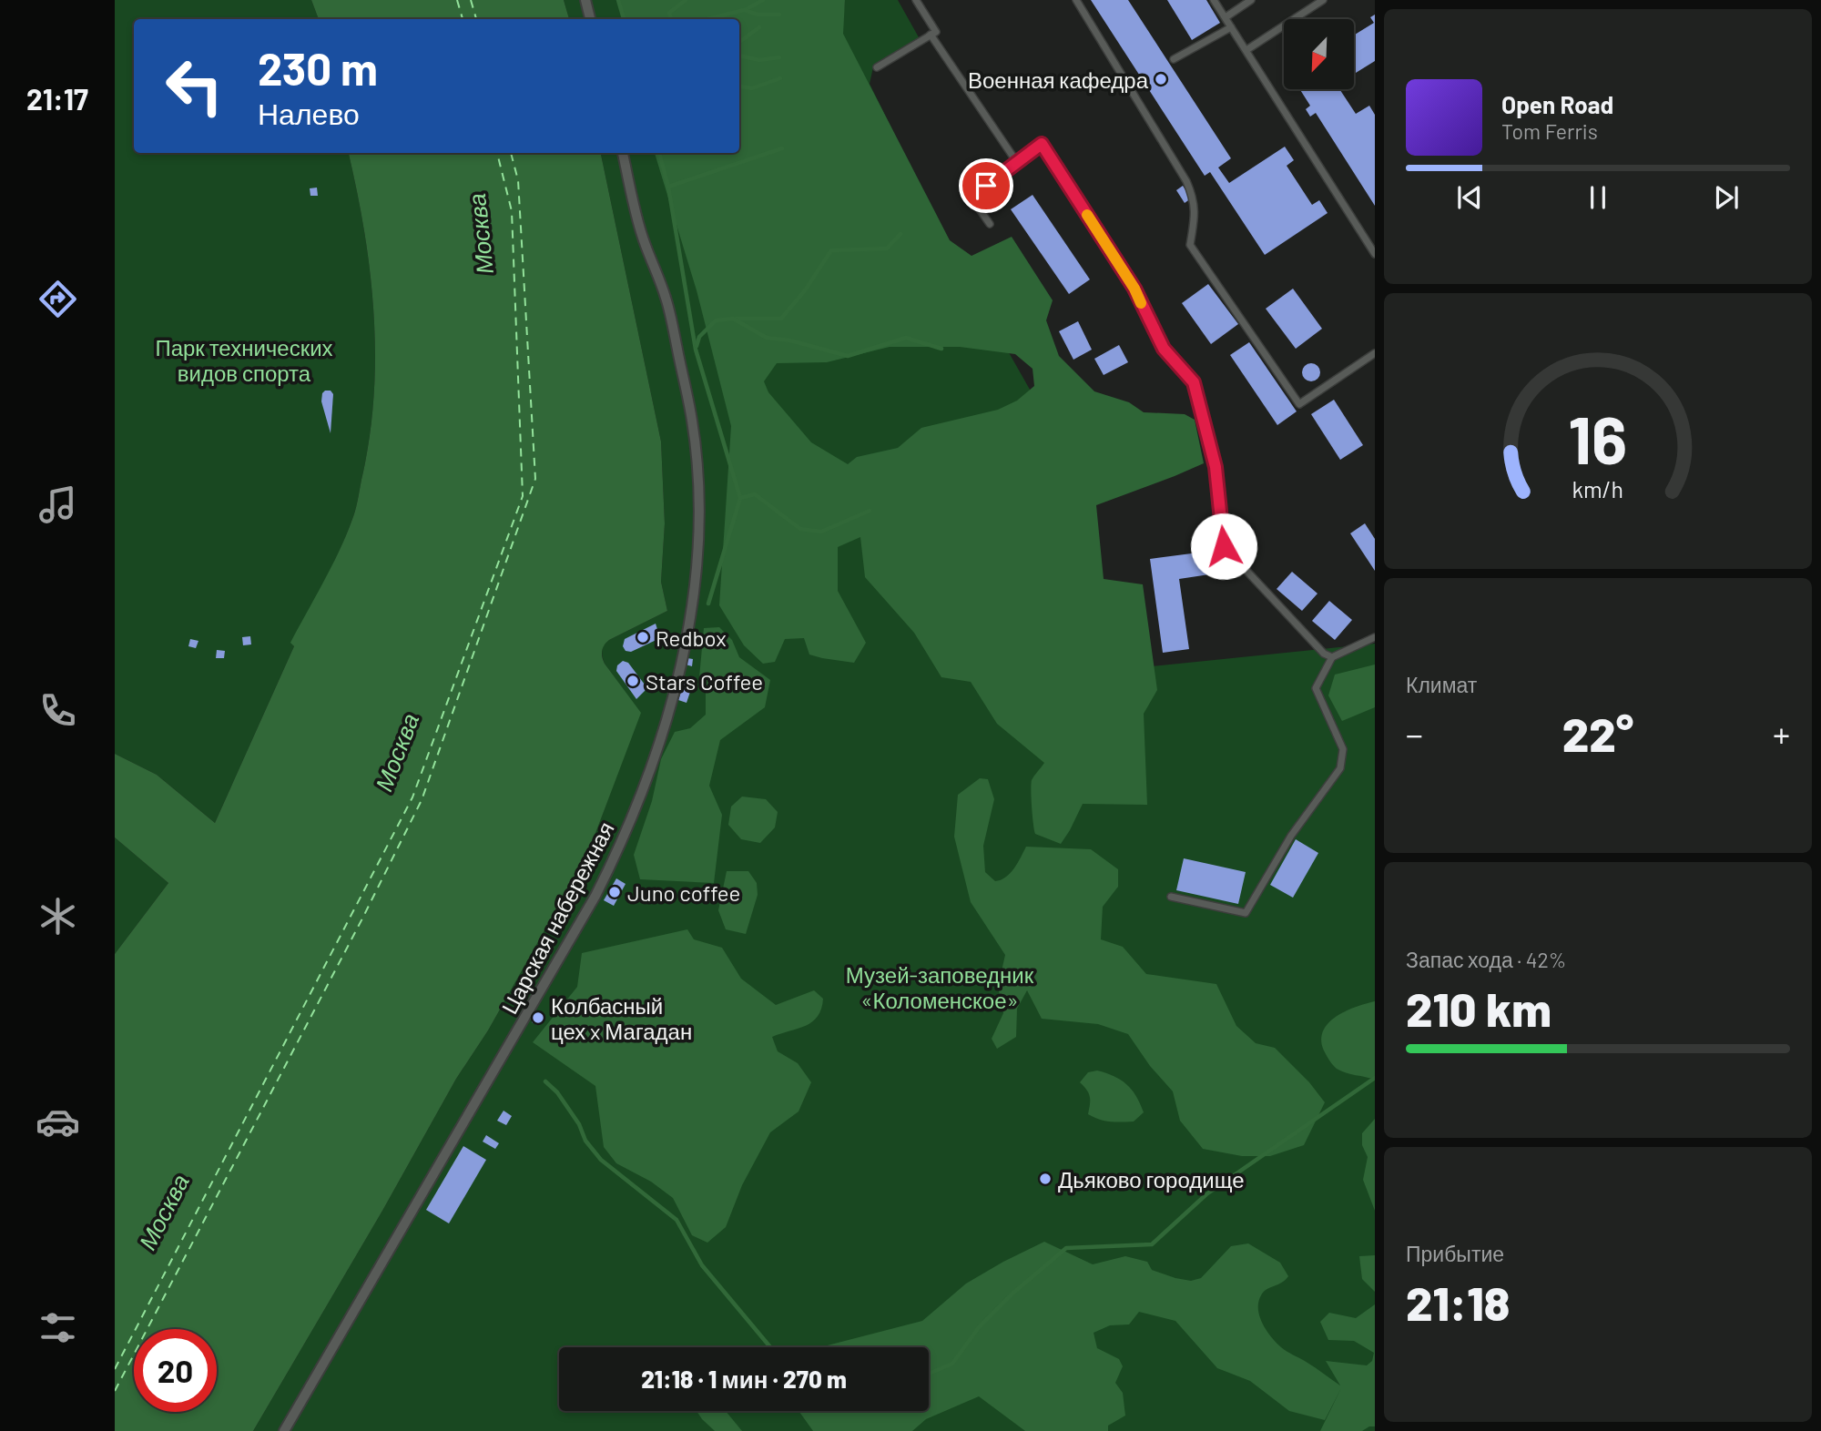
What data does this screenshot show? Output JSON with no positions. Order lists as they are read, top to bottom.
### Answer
{
  "streets": {
    "street": ["Царская набережная"]
  },
  "water": ["Москва"],
  "parks": ["Парк технических видов спорта", "Музей-заповедник «Коломенское»"],
  "places": [
    "Военная кафедра",
    "Redbox",
    "Stars Coffee",
    "Juno coffee",
    "Колбасный цех x Магадан",
    "Дьяково городище"
  ],
  "north": "bottom left",
  "page": {
    "tabs": "21:17",
    "turn": ["230 m", "Налево"],
    "song": ["Open Road", "Tom Ferris"],
    "tile": [
      "Климат",
      ["Запас хода · 42%", "210 km"],
      ["Прибытие", "21:18"]
    ],
    "heat": ["−", "22°", "+"],
    "limit": "20",
    "trip": "21:18 · 1 мин · 270 m",
    "gauge": ["16", "km/h"]
  }
}
